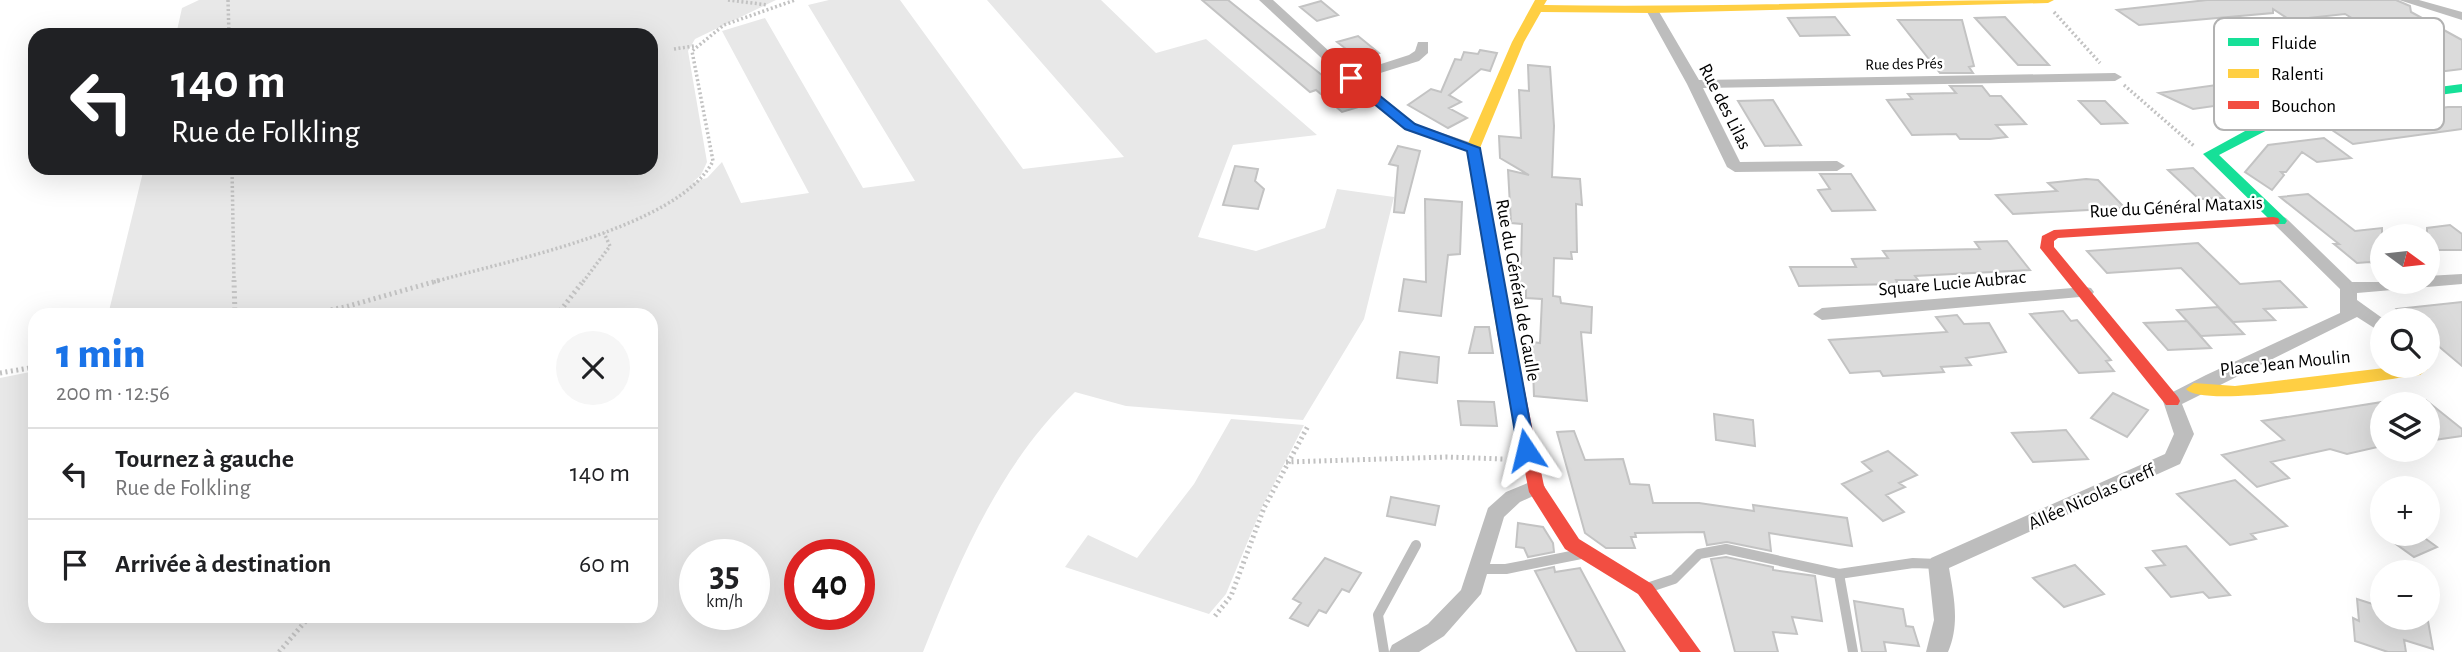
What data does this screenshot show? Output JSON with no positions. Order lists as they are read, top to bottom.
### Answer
{
  "streets": {
    "street": [
      "Rue des Prés",
      "Rue des Lilas",
      "Rue du Général Mataxis",
      "Square Lucie Aubrac",
      "Rue du Général de Gaulle",
      "Place Jean Moulin",
      "Allée Nicolas Greff"
    ]
  },
  "crossings": [
    ["Rue des Prés", "Rue des Lilas"],
    ["Rue du Général Mataxis", "Square Lucie Aubrac"],
    ["Rue du Général Mataxis", "Allée Nicolas Greff"]
  ],
  "legend": ["Fluide", "Ralenti", "Bouchon"],
  "north": "right",
  "page": {
    "turn": ["140 m", "Rue de Folkling"],
    "map_buttons": ["+", "−"],
    "heading": ["1 min", "200 m · 12:56"],
    "list": [
      {
        "name": "Tournez à gauche",
        "note": "Rue de Folkling",
        "value": "140 m"
      },
      {
        "name": "Arrivée à destination",
        "value": "60 m"
      }
    ],
    "speed": "35 km/h",
    "limit": "40"
  }
}
